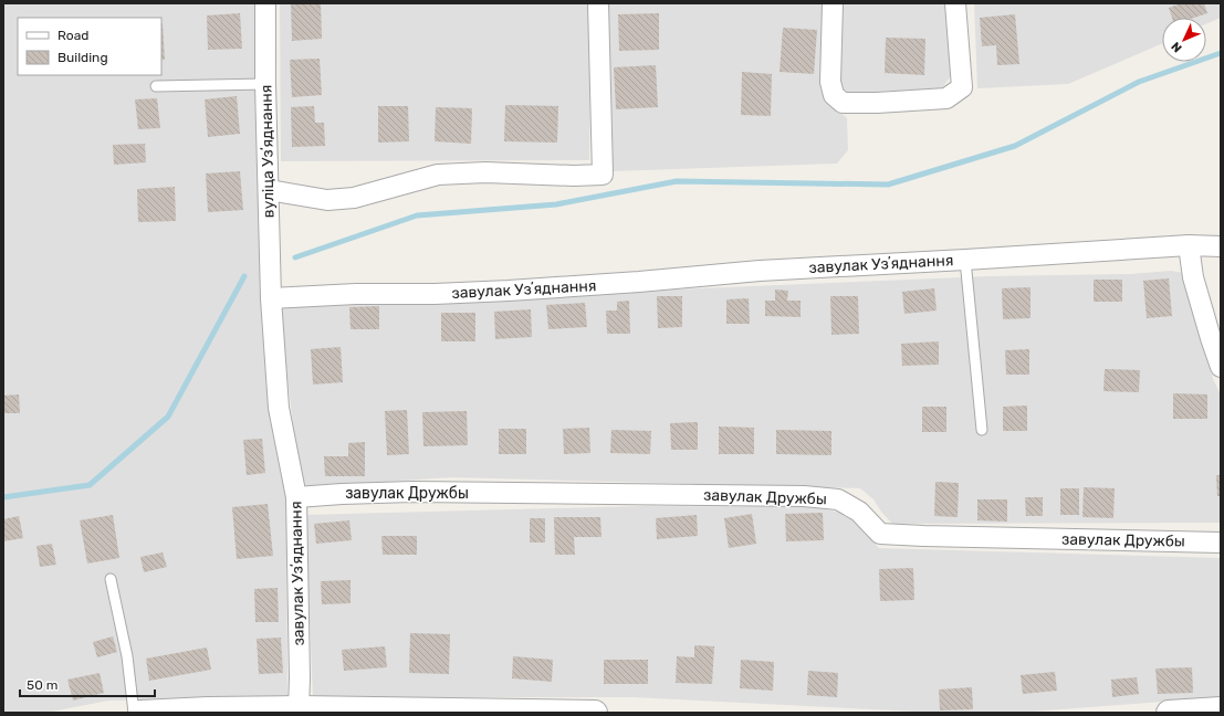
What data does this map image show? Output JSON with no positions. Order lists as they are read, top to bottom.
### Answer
{
  "streets": {
    "street": ["вуліца Узʼяднання", "завулак Узʼяднання", "завулак Дружбы"]
  },
  "crossings": [
    ["вуліца Узʼяднання", "завулак Узʼяднання"],
    ["завулак Узʼяднання", "завулак Дружбы"]
  ],
  "legend": ["Road", "Building"],
  "scale_bar": "50 m",
  "north": "bottom left"
}
